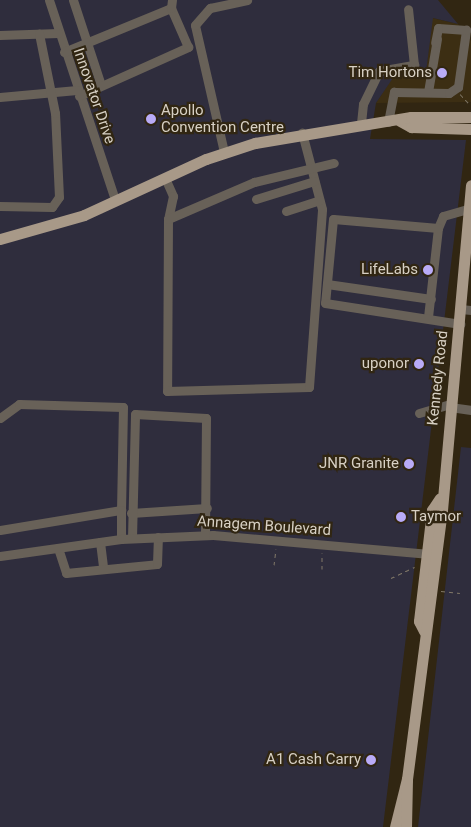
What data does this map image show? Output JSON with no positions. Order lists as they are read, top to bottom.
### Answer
{
  "streets": {
    "main road": ["Kennedy Road"],
    "street": ["Innovator Drive", "Annagem Boulevard"]
  },
  "crossings": [
    ["Kennedy Road", "Annagem Boulevard"]
  ],
  "places": [
    "Tim Hortons",
    "Apollo Convention Centre",
    "LifeLabs",
    "uponor",
    "JNR Granite",
    "Taymor",
    "A1 Cash Carry"
  ]
}
